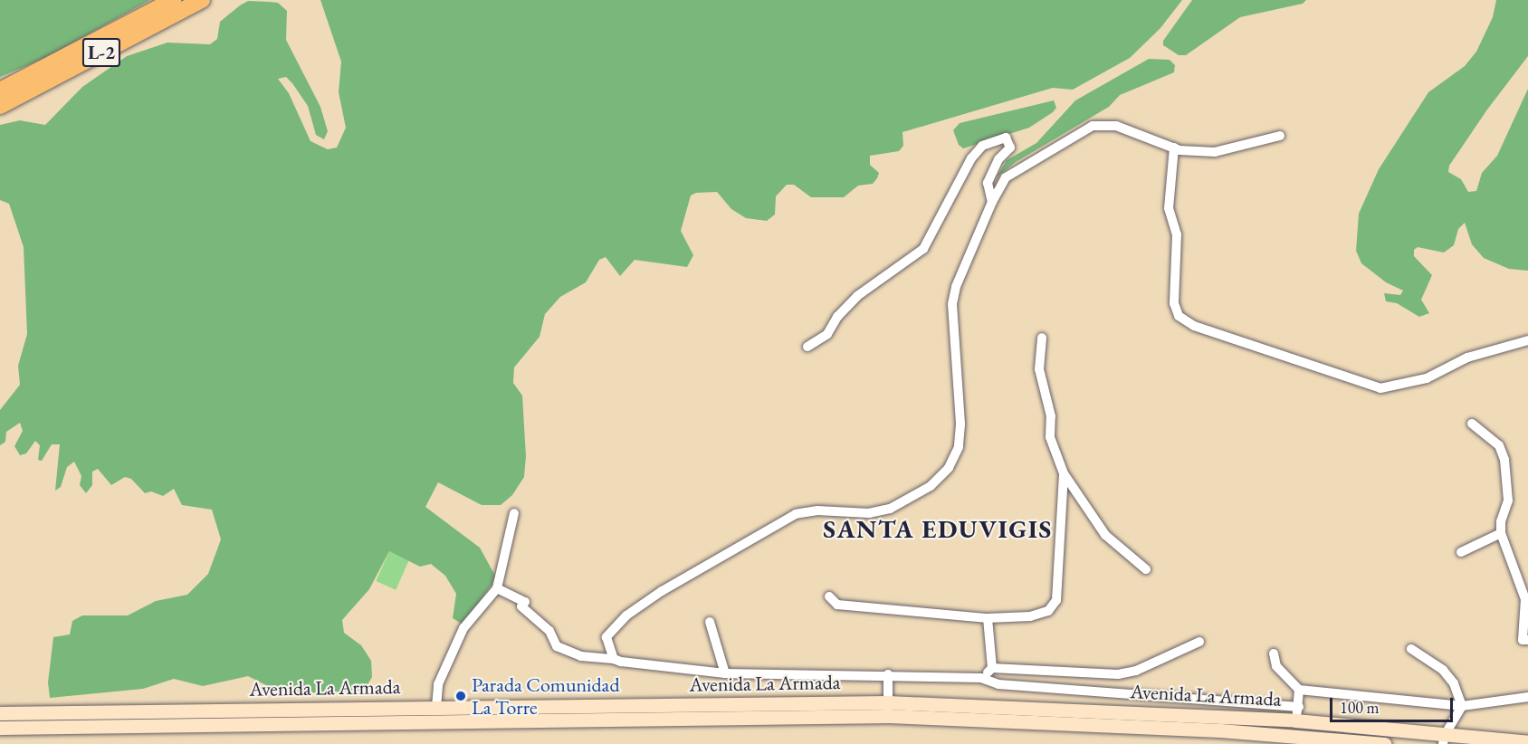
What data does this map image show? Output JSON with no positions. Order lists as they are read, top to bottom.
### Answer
{
  "streets": {
    "highway": ["L-2"],
    "main road": ["Avenida La Armada"]
  },
  "districts": ["SANTA EDUVIGIS"],
  "places": ["Parada Comunidad La Torre"],
  "scale_bar": "100 m"
}
